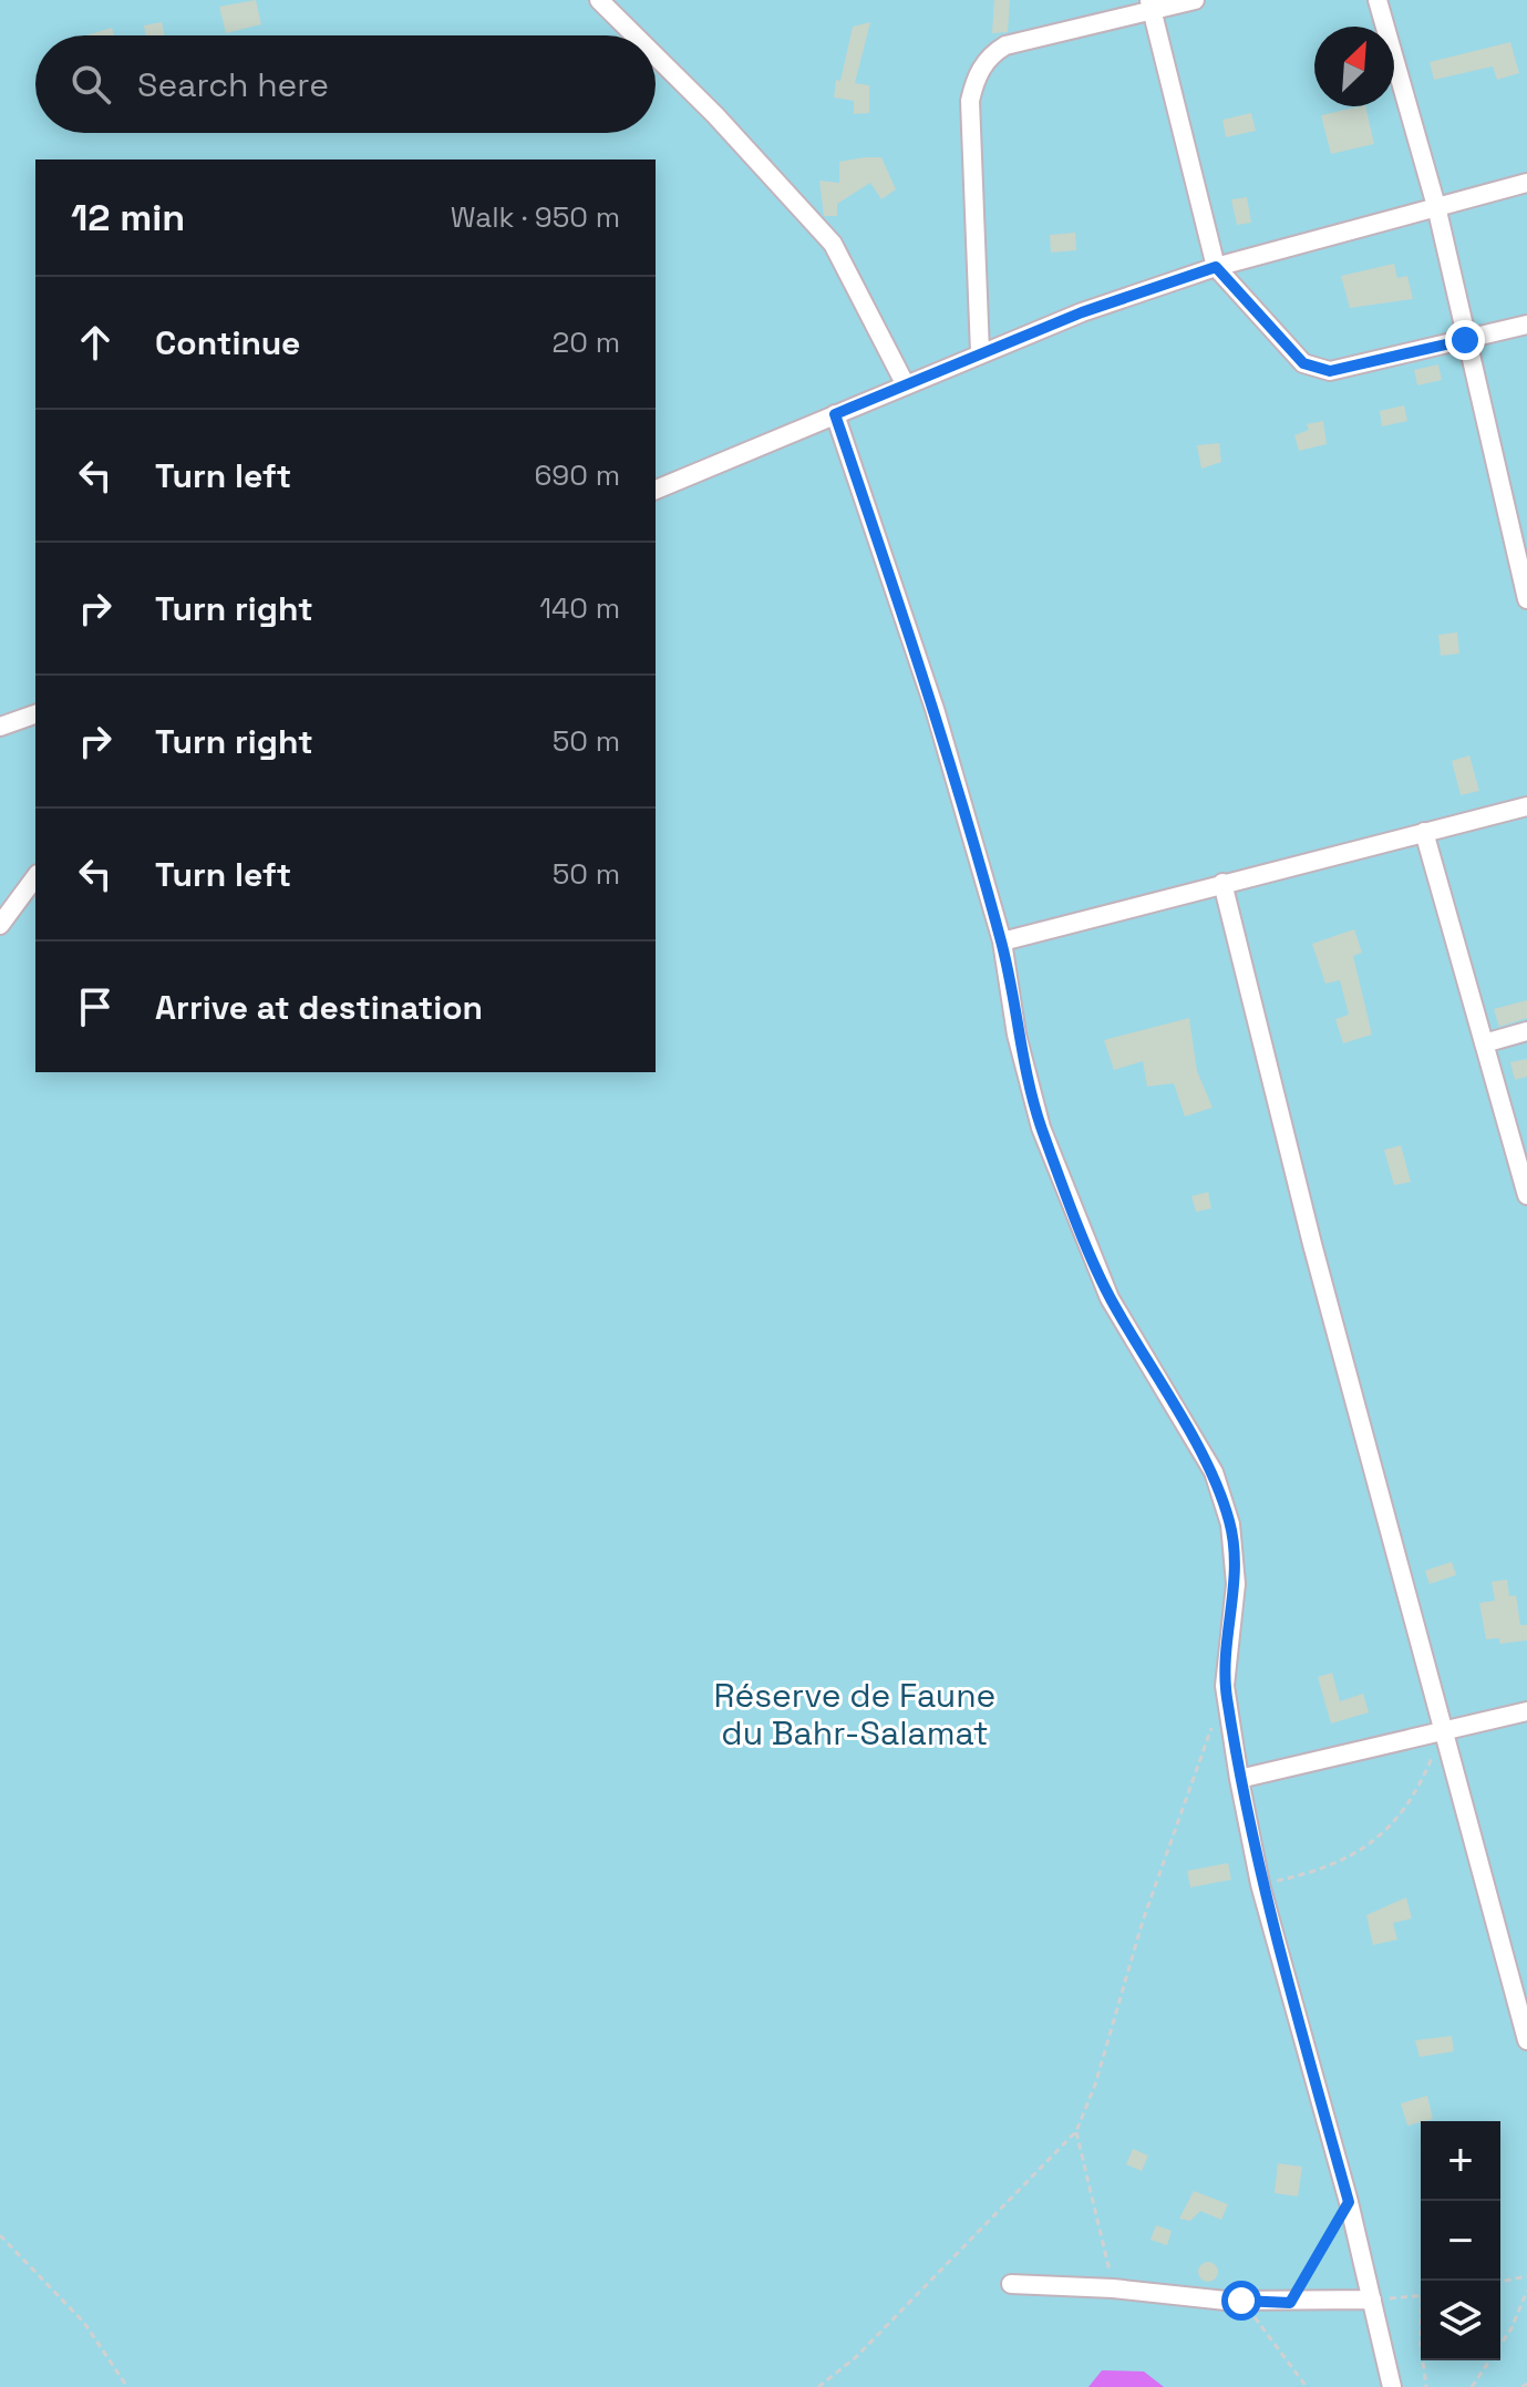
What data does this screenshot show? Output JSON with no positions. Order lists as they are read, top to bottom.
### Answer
{
  "parks": ["Réserve de Faune du Bahr-Salamat"],
  "north": "top right",
  "page": {
    "search": "Search here",
    "heading": ["12 min", "Walk · 950 m"],
    "list": [
      ["Continue", "20 m"],
      ["Turn left", "690 m"],
      ["Turn right", "140 m"],
      ["Turn right", "50 m"],
      ["Turn left", "50 m"],
      "Arrive at destination"
    ],
    "map_buttons": ["+", "−"]
  }
}
